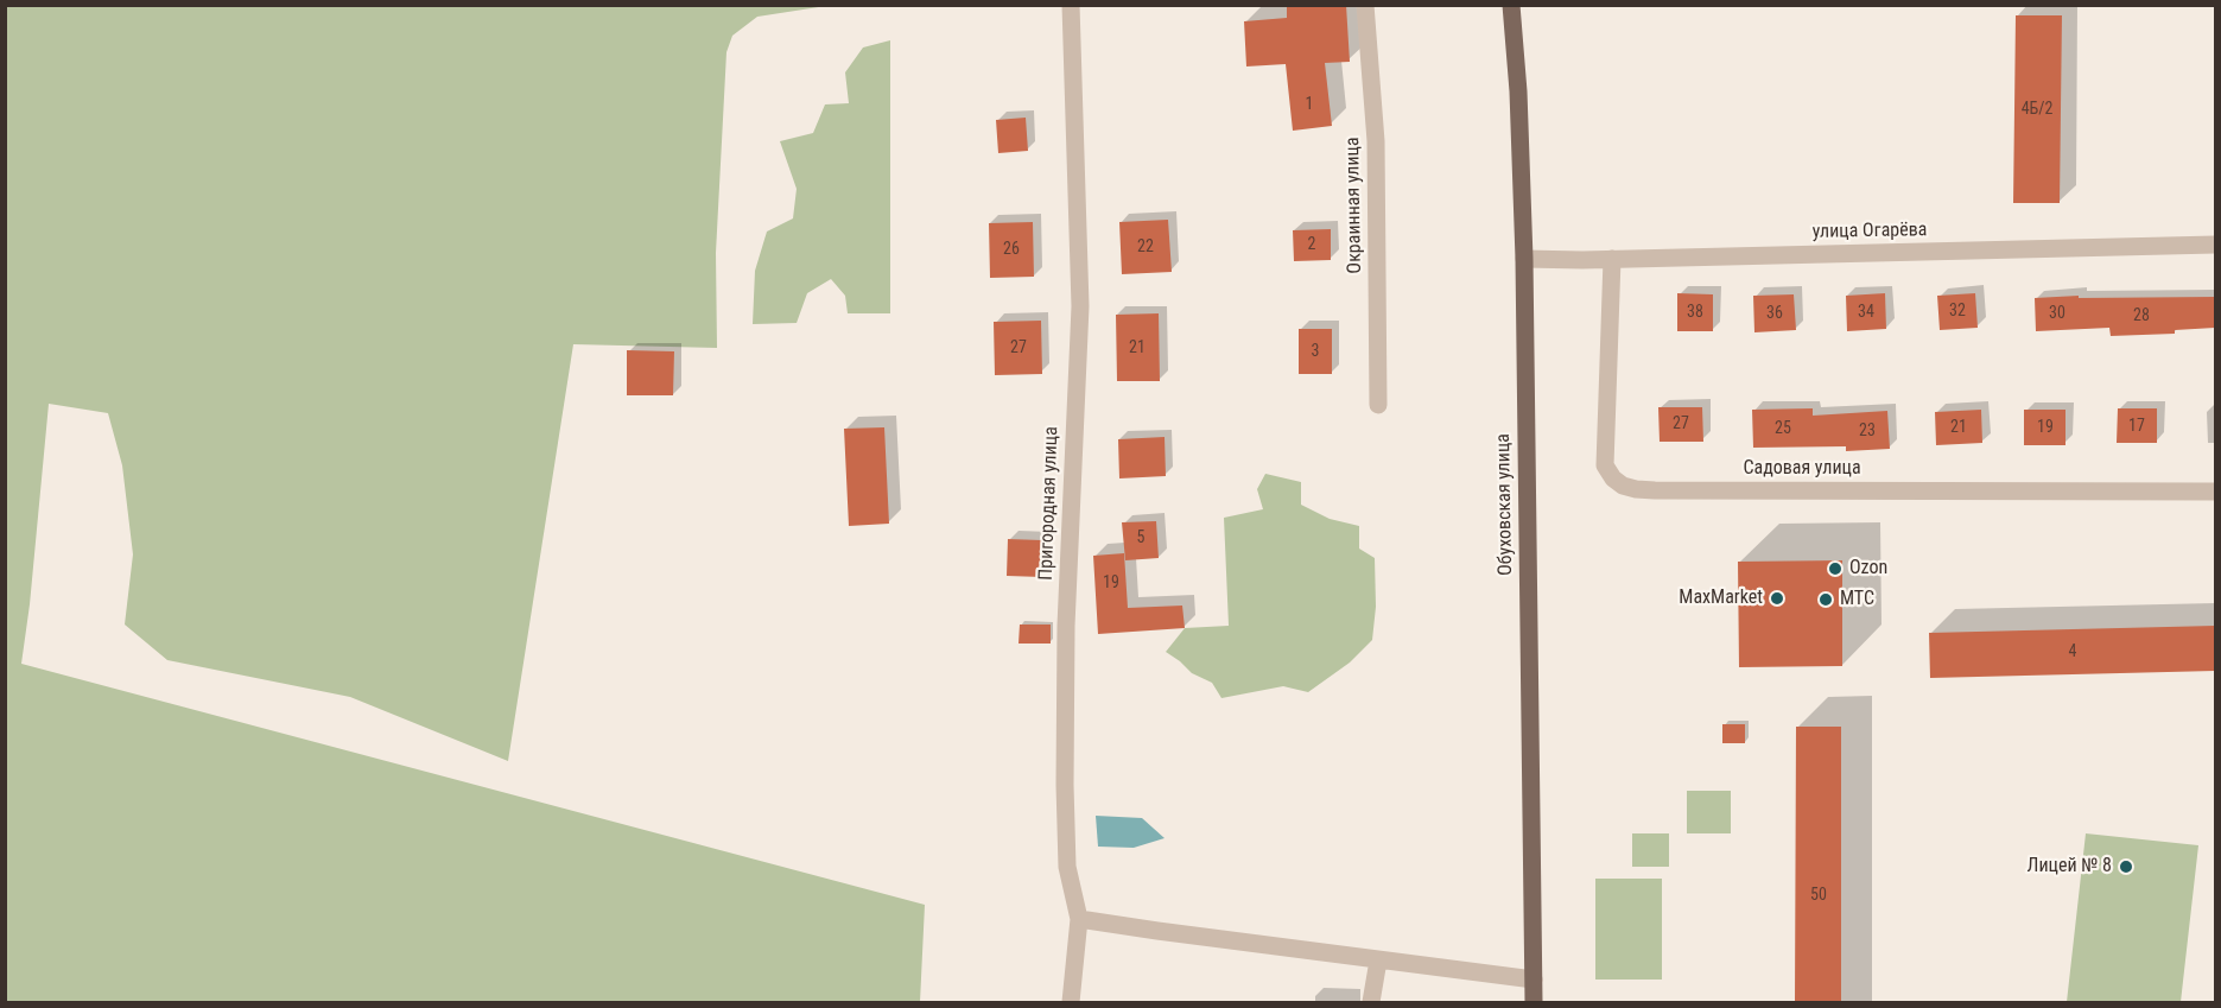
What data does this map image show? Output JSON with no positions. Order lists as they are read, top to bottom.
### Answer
{
  "streets": {
    "main road": ["Обуховская улица"],
    "street": [
      "Окраинная улица",
      "улица Огарёва",
      "Садовая улица",
      "Пригородная улица"
    ]
  },
  "crossings": [
    ["улица Огарёва", "Садовая улица"],
    ["улица Огарёва", "Обуховская улица"]
  ],
  "places": [
    "Ozon",
    "MaxMarket",
    "МТС",
    "Лицей № 8"
  ],
  "house_numbers": [
    "1",
    "4Б/2",
    "2",
    "22",
    "26",
    "32",
    "38",
    "34",
    "36",
    "30",
    "28",
    "27",
    "21",
    "3",
    "27",
    "17",
    "21",
    "19",
    "25",
    "23",
    "5",
    "19",
    "4",
    "50"
  ]
}
